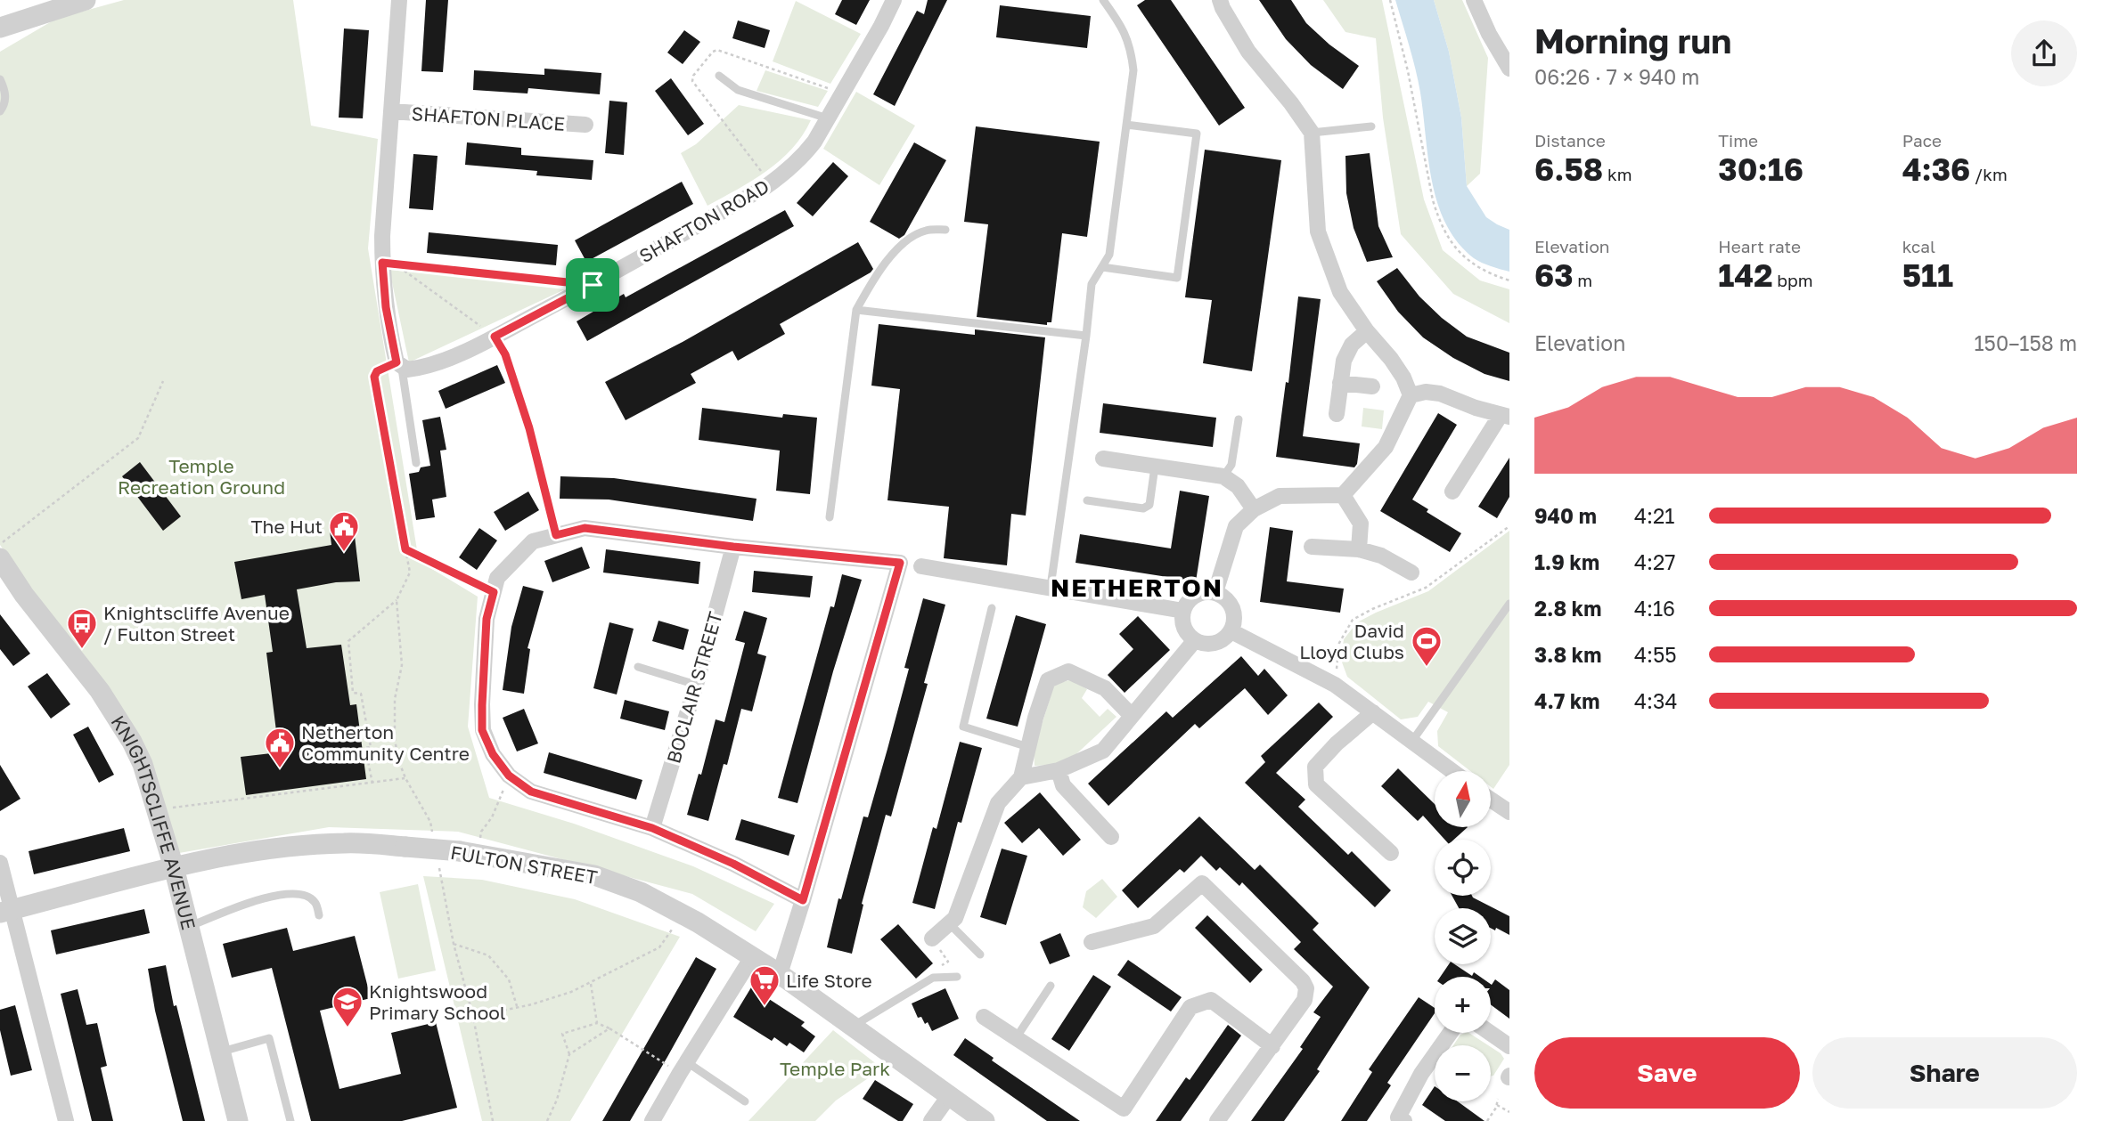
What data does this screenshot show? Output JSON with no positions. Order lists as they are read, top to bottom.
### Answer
{
  "streets": {
    "street": [
      "SHAFTON PLACE",
      "SHAFTON ROAD",
      "BOCLAIR STREET",
      "KNIGHTSCLIFFE AVENUE",
      "FULTON STREET"
    ]
  },
  "crossings": [
    ["KNIGHTSCLIFFE AVENUE", "FULTON STREET"]
  ],
  "districts": ["NETHERTON"],
  "parks": ["Temple Recreation Ground", "Temple Park"],
  "places": {
    "public building": ["The Hut", "Netherton Community Centre"],
    "bus stop": ["Knightscliffe Avenue / Fulton Street"],
    "sports": ["David Lloyd Clubs"],
    "supermarket": ["Life Store"],
    "school or university": ["Knightswood Primary School"]
  },
  "north": "top",
  "page": {
    "heading": ["Morning run", "06:26 · 7 × 940 m"],
    "stats": [
      ["Distance", "6.58 km"],
      ["Time", "30:16"],
      ["Pace", "4:36 /km"],
      ["Elevation", "63 m"],
      ["Heart rate", "142 bpm"],
      ["kcal", "511"]
    ],
    "chart": ["Elevation", "150–158 m"],
    "list": [
      {
        "name": "940 m",
        "note": "4:21"
      },
      {
        "name": "1.9 km",
        "note": "4:27"
      },
      {
        "name": "2.8 km",
        "note": "4:16"
      },
      {
        "name": "3.8 km",
        "note": "4:55"
      },
      {
        "name": "4.7 km",
        "note": "4:34"
      }
    ],
    "map_buttons": ["+", "−"],
    "buttons": ["Save", "Share"]
  }
}
